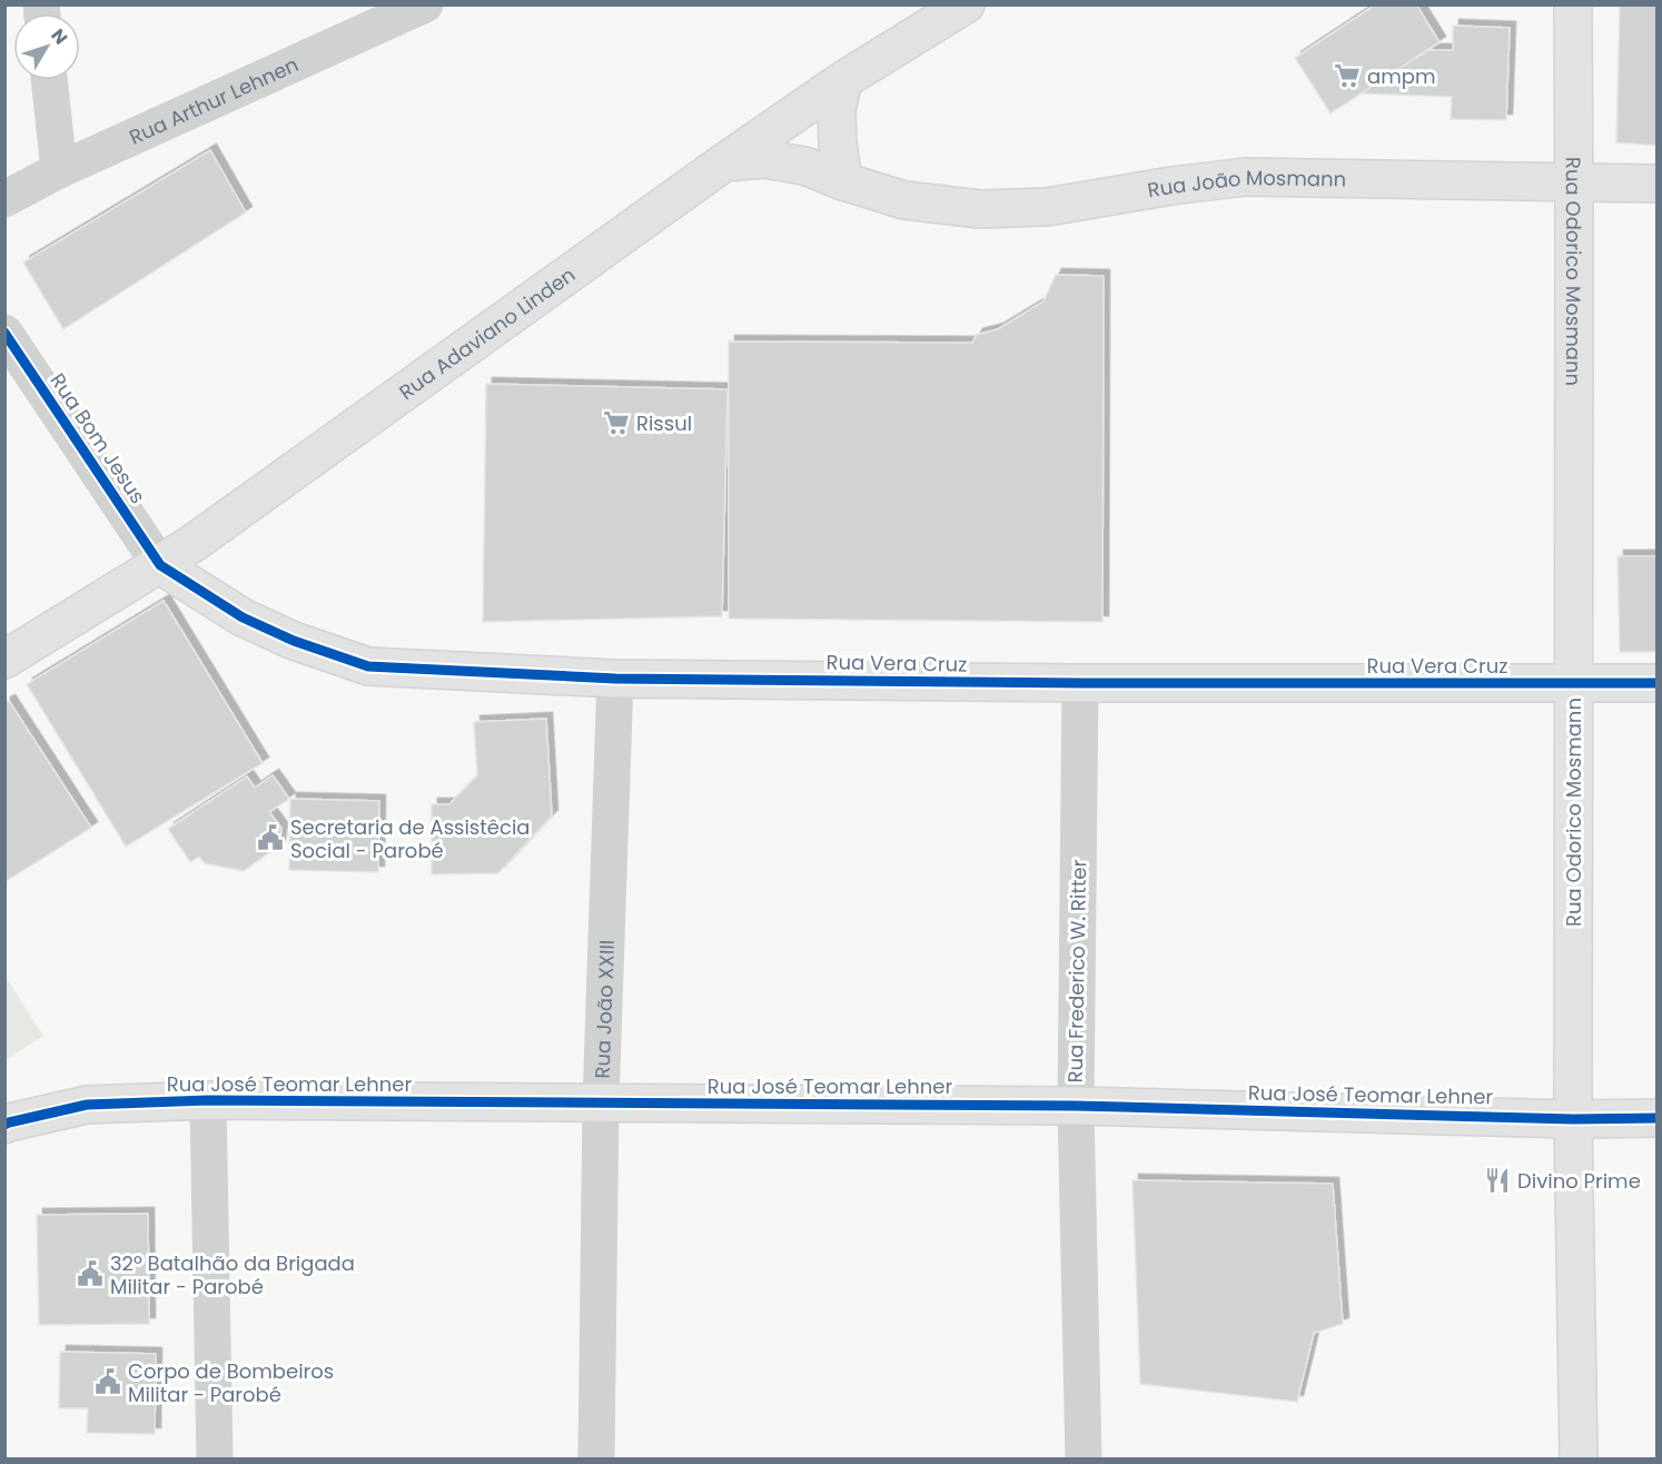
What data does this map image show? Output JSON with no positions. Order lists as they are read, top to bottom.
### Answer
{
  "streets": {
    "main road": [
      "Rua João Mosmann",
      "Rua Odorico Mosmann",
      "Rua Adaviano Linden",
      "Rua Vera Cruz",
      "Rua José Teomar Lehner"
    ],
    "street": [
      "Rua Arthur Lehnen",
      "Rua Bom Jesus",
      "Rua Frederico W. Ritter",
      "Rua João XXIII"
    ]
  },
  "crossings": [
    ["Rua João Mosmann", "Rua Odorico Mosmann"],
    ["Rua João Mosmann", "Rua Adaviano Linden"],
    ["Rua Odorico Mosmann", "Rua Vera Cruz"],
    ["Rua Odorico Mosmann", "Rua José Teomar Lehner"],
    ["Rua Adaviano Linden", "Rua Bom Jesus"],
    ["Rua Adaviano Linden", "Rua Vera Cruz"],
    ["Rua Bom Jesus", "Rua Vera Cruz"],
    ["Rua Vera Cruz", "Rua Frederico W. Ritter"],
    ["Rua Vera Cruz", "Rua João XXIII"],
    ["Rua Frederico W. Ritter", "Rua José Teomar Lehner"],
    ["Rua João XXIII", "Rua José Teomar Lehner"]
  ],
  "places": {
    "supermarket": ["ampm", "Rissul"],
    "public building": ["Secretaria de Assistêcia Social - Parobé", "32º Batalhão da Brigada Militar - Parobé", "Corpo de Bombeiros Militar - Parobé"],
    "restaurant": ["Divino Prime"]
  },
  "north": "top right"
}
